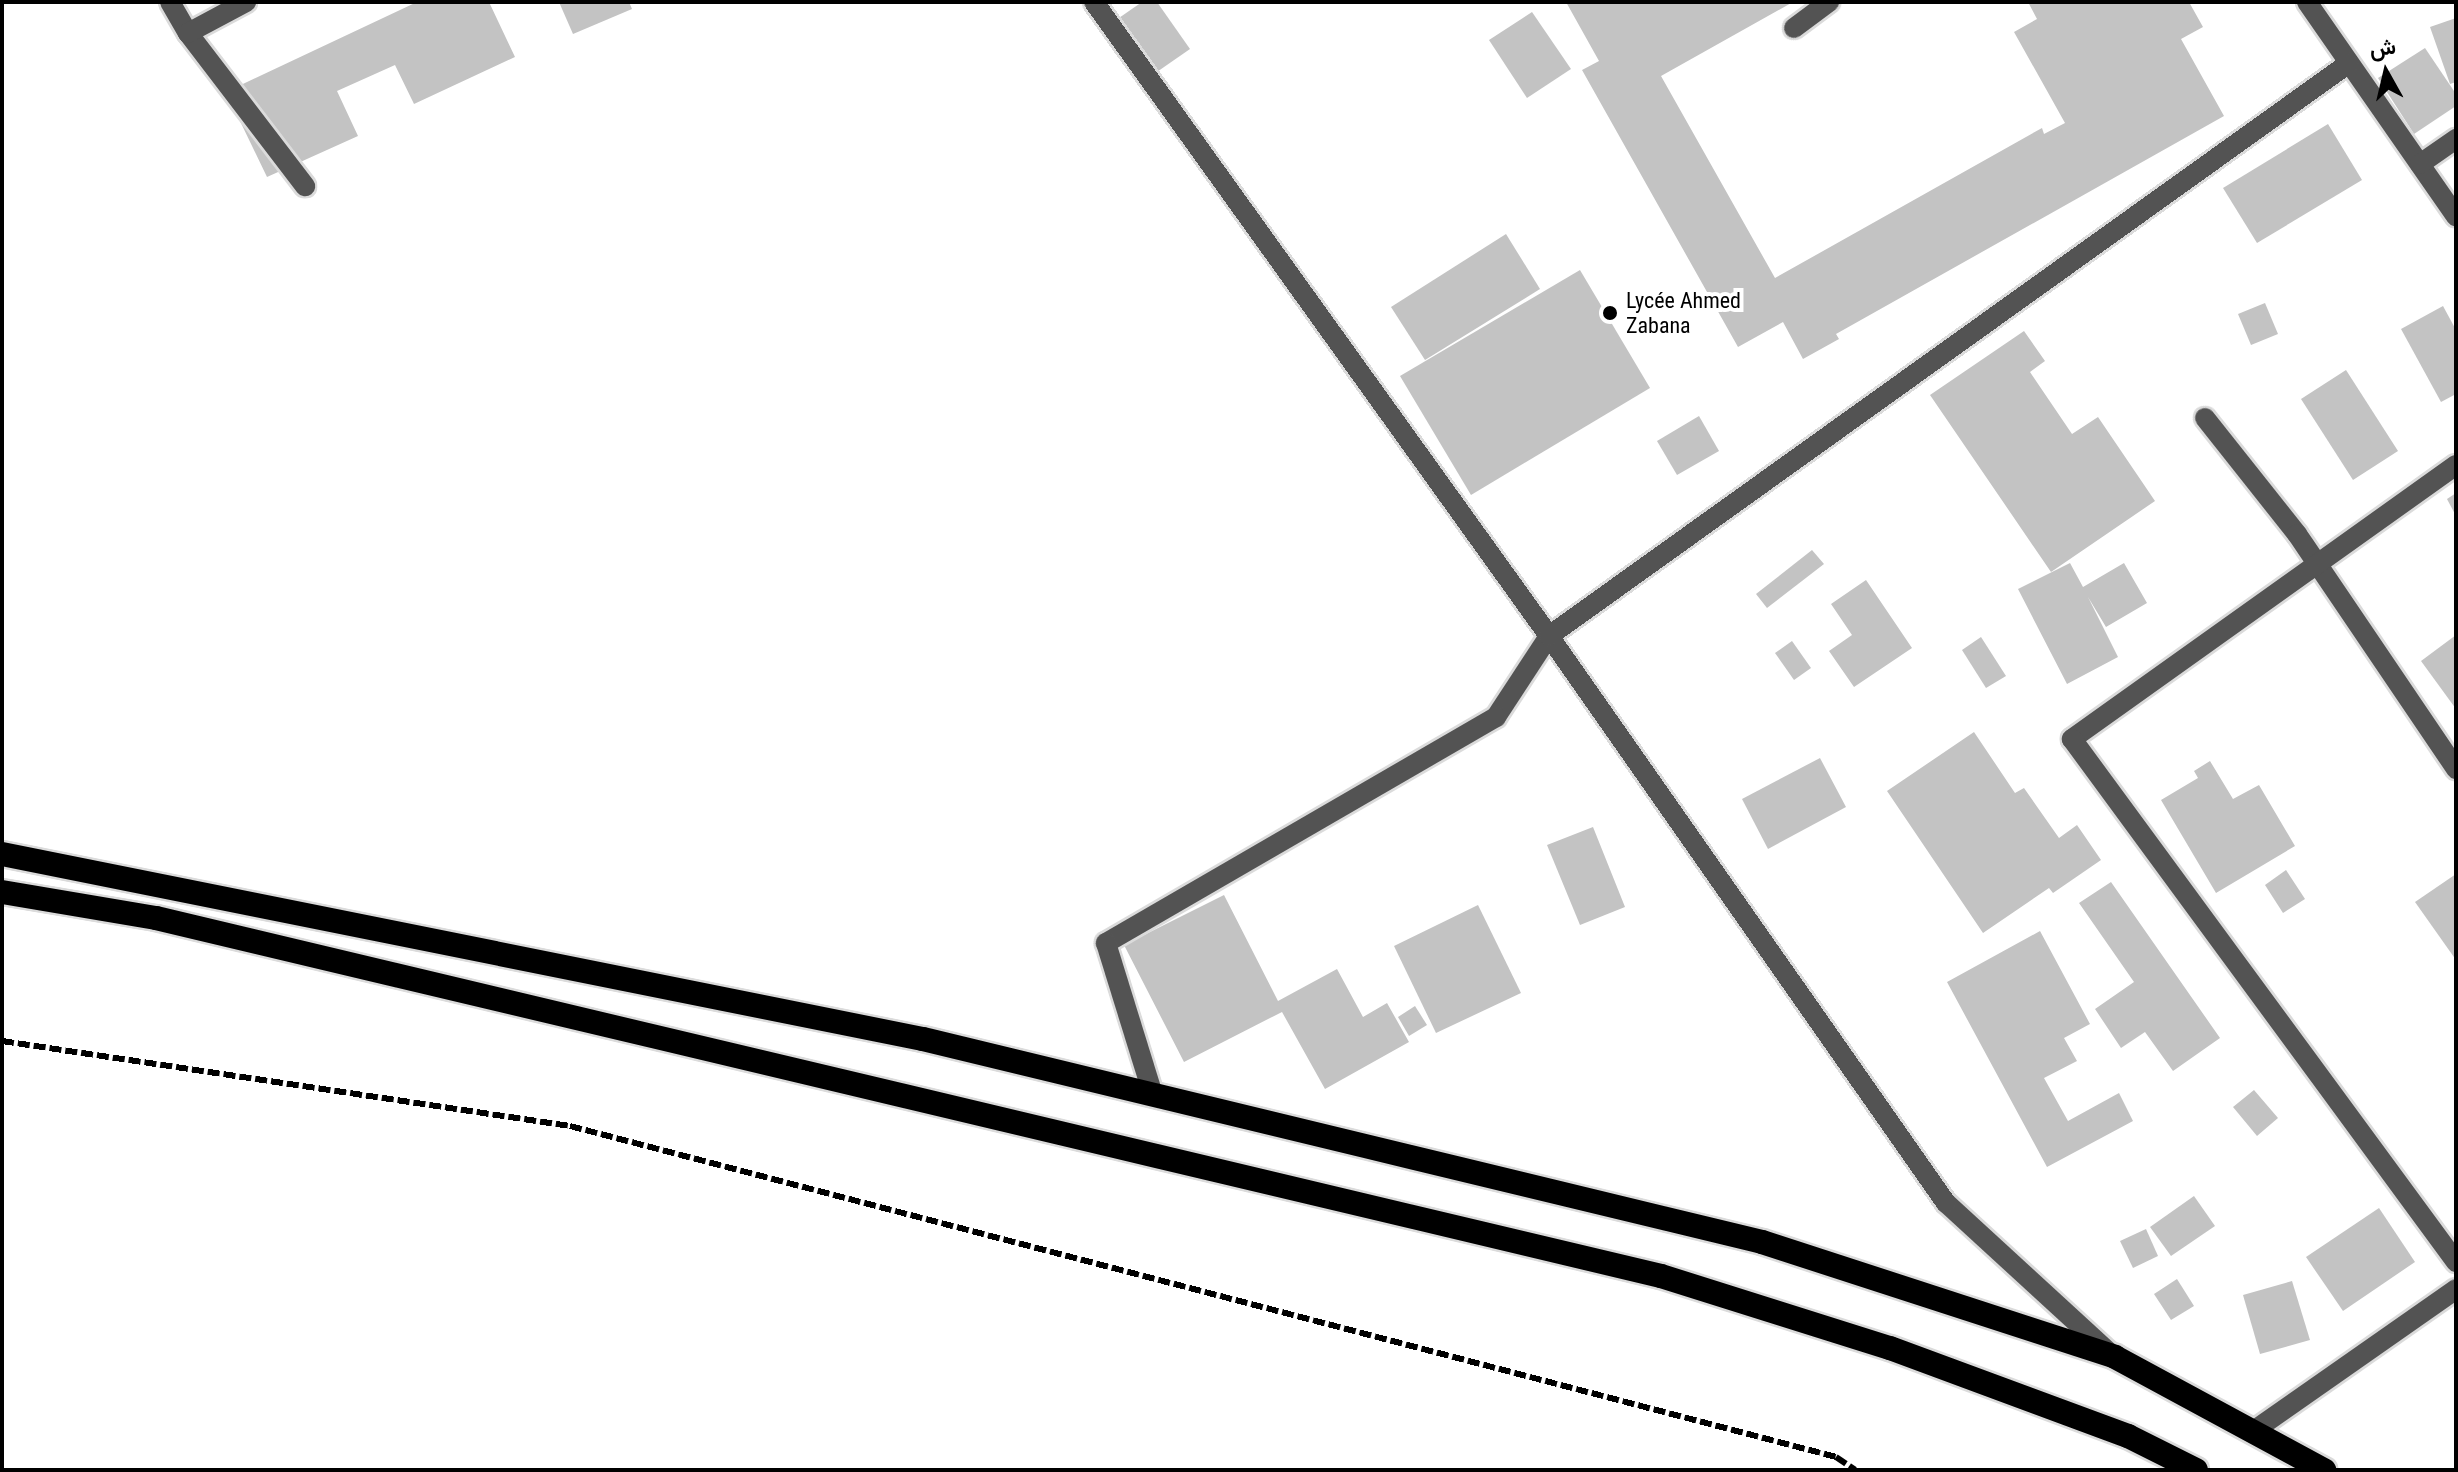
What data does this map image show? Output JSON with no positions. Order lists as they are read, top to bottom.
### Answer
{
  "places": ["Lycée Ahmed Zabana"],
  "north": "top"
}
